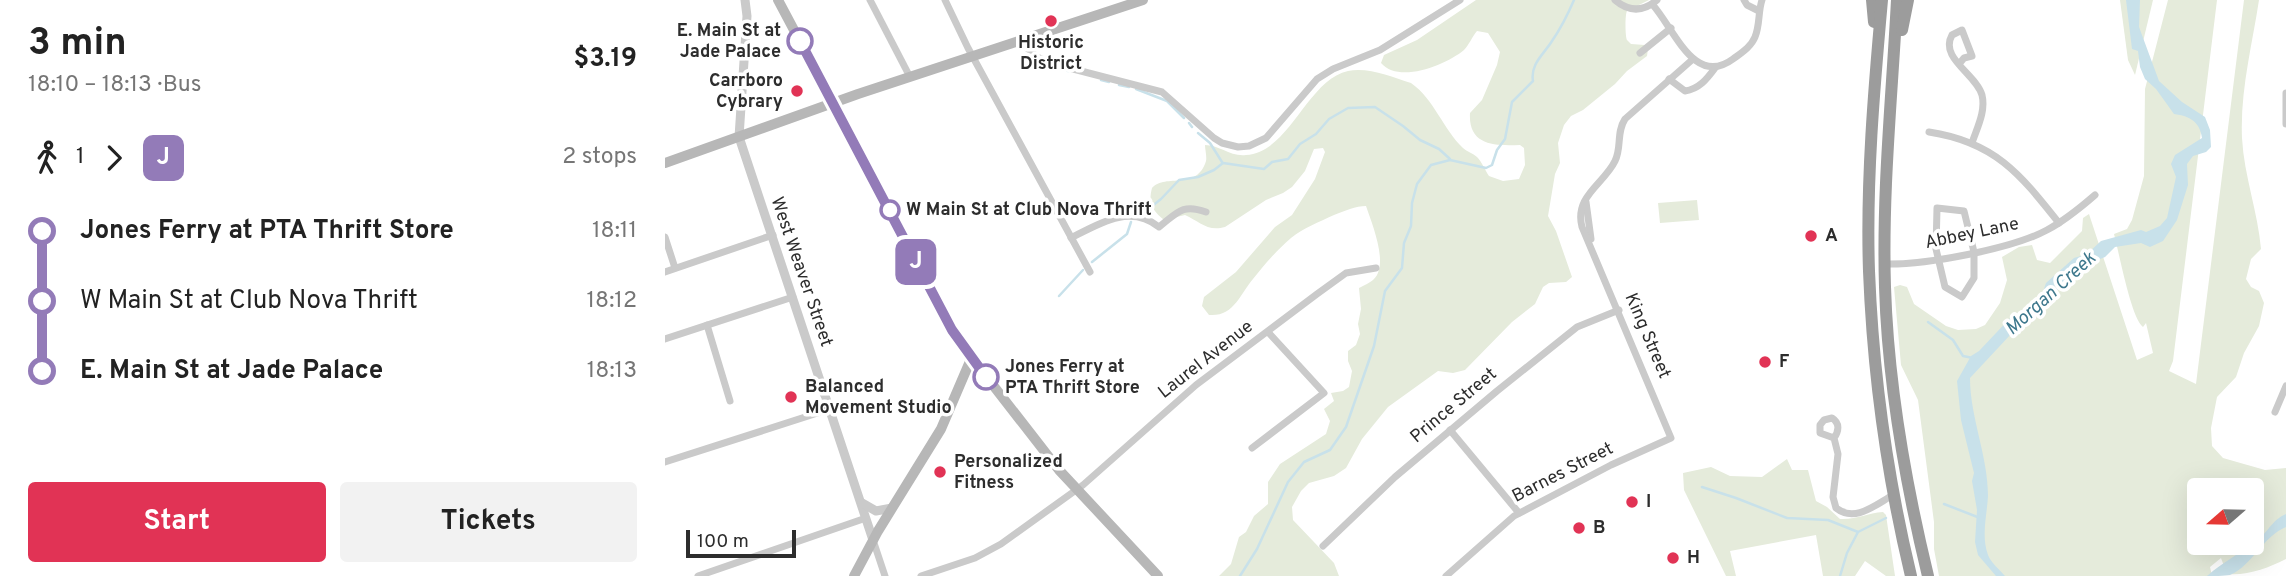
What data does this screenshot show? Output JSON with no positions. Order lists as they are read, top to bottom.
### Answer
{
  "streets": {
    "street": [
      "Abbey Lane",
      "West Weaver Street",
      "King Street",
      "Laurel Avenue",
      "Prince Street",
      "Barnes Street"
    ]
  },
  "crossings": [
    ["King Street", "Prince Street"],
    ["King Street", "Barnes Street"]
  ],
  "water": ["Morgan Creek"],
  "places": [
    "Historic District",
    "E. Main St at Jade Palace",
    "Carrboro Cybrary",
    "W Main St at Club Nova Thrift",
    "A",
    "F",
    "Jones Ferry at PTA Thrift Store",
    "Balanced Movement Studio",
    "Personalized Fitness",
    "I",
    "B",
    "H"
  ],
  "lines": ["bus line J"],
  "scale_bar": "100 m",
  "north": "left",
  "page": {
    "heading": ["3 min", "18:10 – 18:13 · Bus", "$3.19"],
    "on_map": "J",
    "legs": ["1", "J", "2 stops"],
    "list": [
      {
        "name": "Jones Ferry at PTA Thrift Store",
        "value": "18:11"
      },
      {
        "name": "W Main St at Club Nova Thrift",
        "value": "18:12"
      },
      {
        "name": "E. Main St at Jade Palace",
        "value": "18:13"
      }
    ],
    "buttons": ["Start", "Tickets"],
    "scale": "100 m"
  }
}
